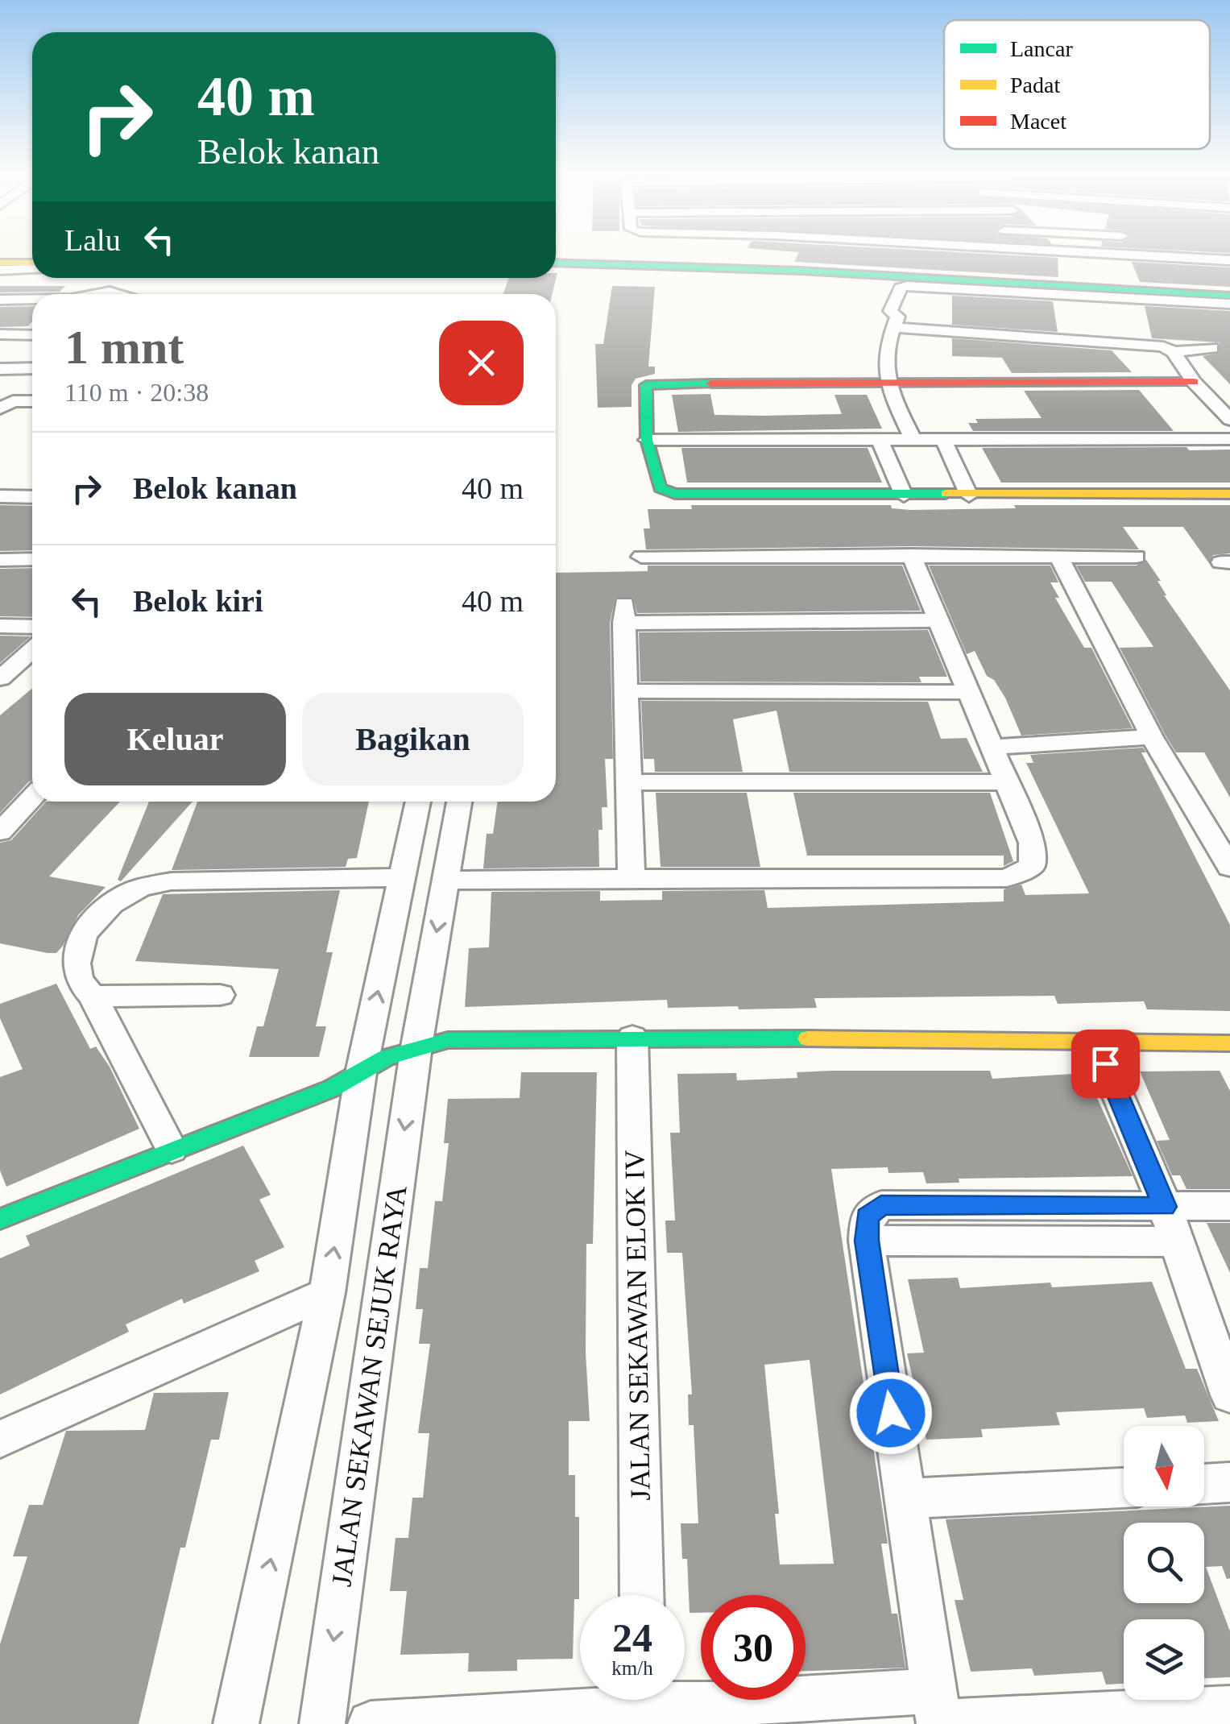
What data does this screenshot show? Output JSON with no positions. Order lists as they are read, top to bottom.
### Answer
{
  "streets": {
    "street": ["JALAN SEKAWAN ELOK IV", "JALAN SEKAWAN SEJUK RAYA"]
  },
  "legend": ["Lancar", "Padat", "Macet"],
  "north": "bottom",
  "page": {
    "turn": ["40 m", "Belok kanan"],
    "then": "Lalu",
    "heading": ["1 mnt", "110 m · 20:38"],
    "list": [
      {
        "name": "Belok kanan",
        "value": "40 m"
      },
      {
        "name": "Belok kiri",
        "value": "40 m"
      }
    ],
    "buttons": ["Keluar", "Bagikan"],
    "speed": "24 km/h",
    "limit": "30"
  }
}
